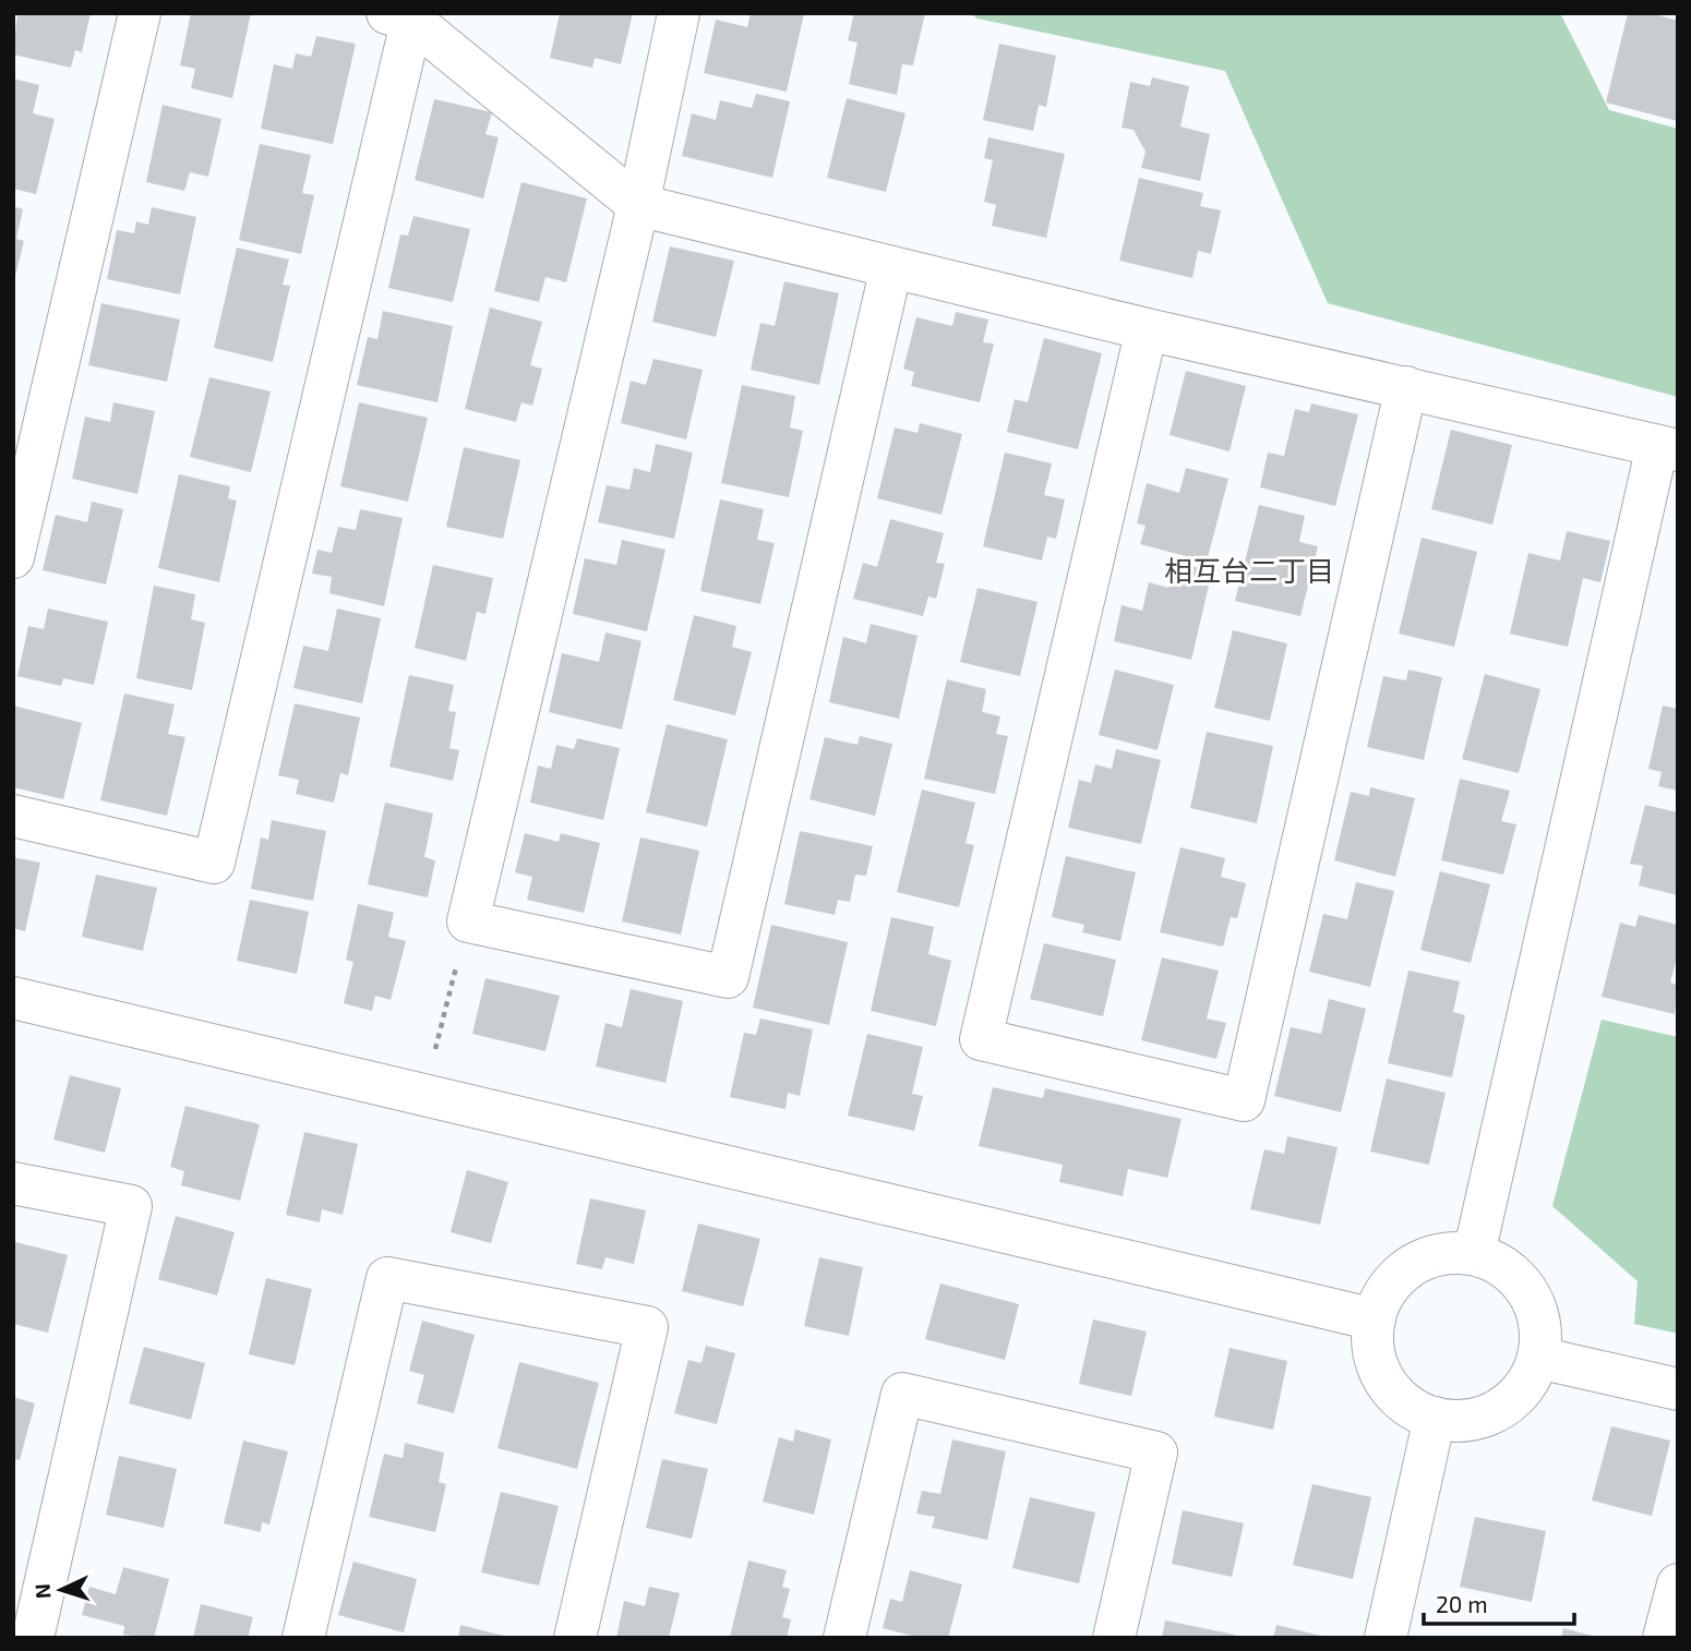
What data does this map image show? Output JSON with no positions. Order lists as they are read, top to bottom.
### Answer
{
  "districts": ["相互台二丁目"],
  "scale_bar": "20 m",
  "north": "left"
}
